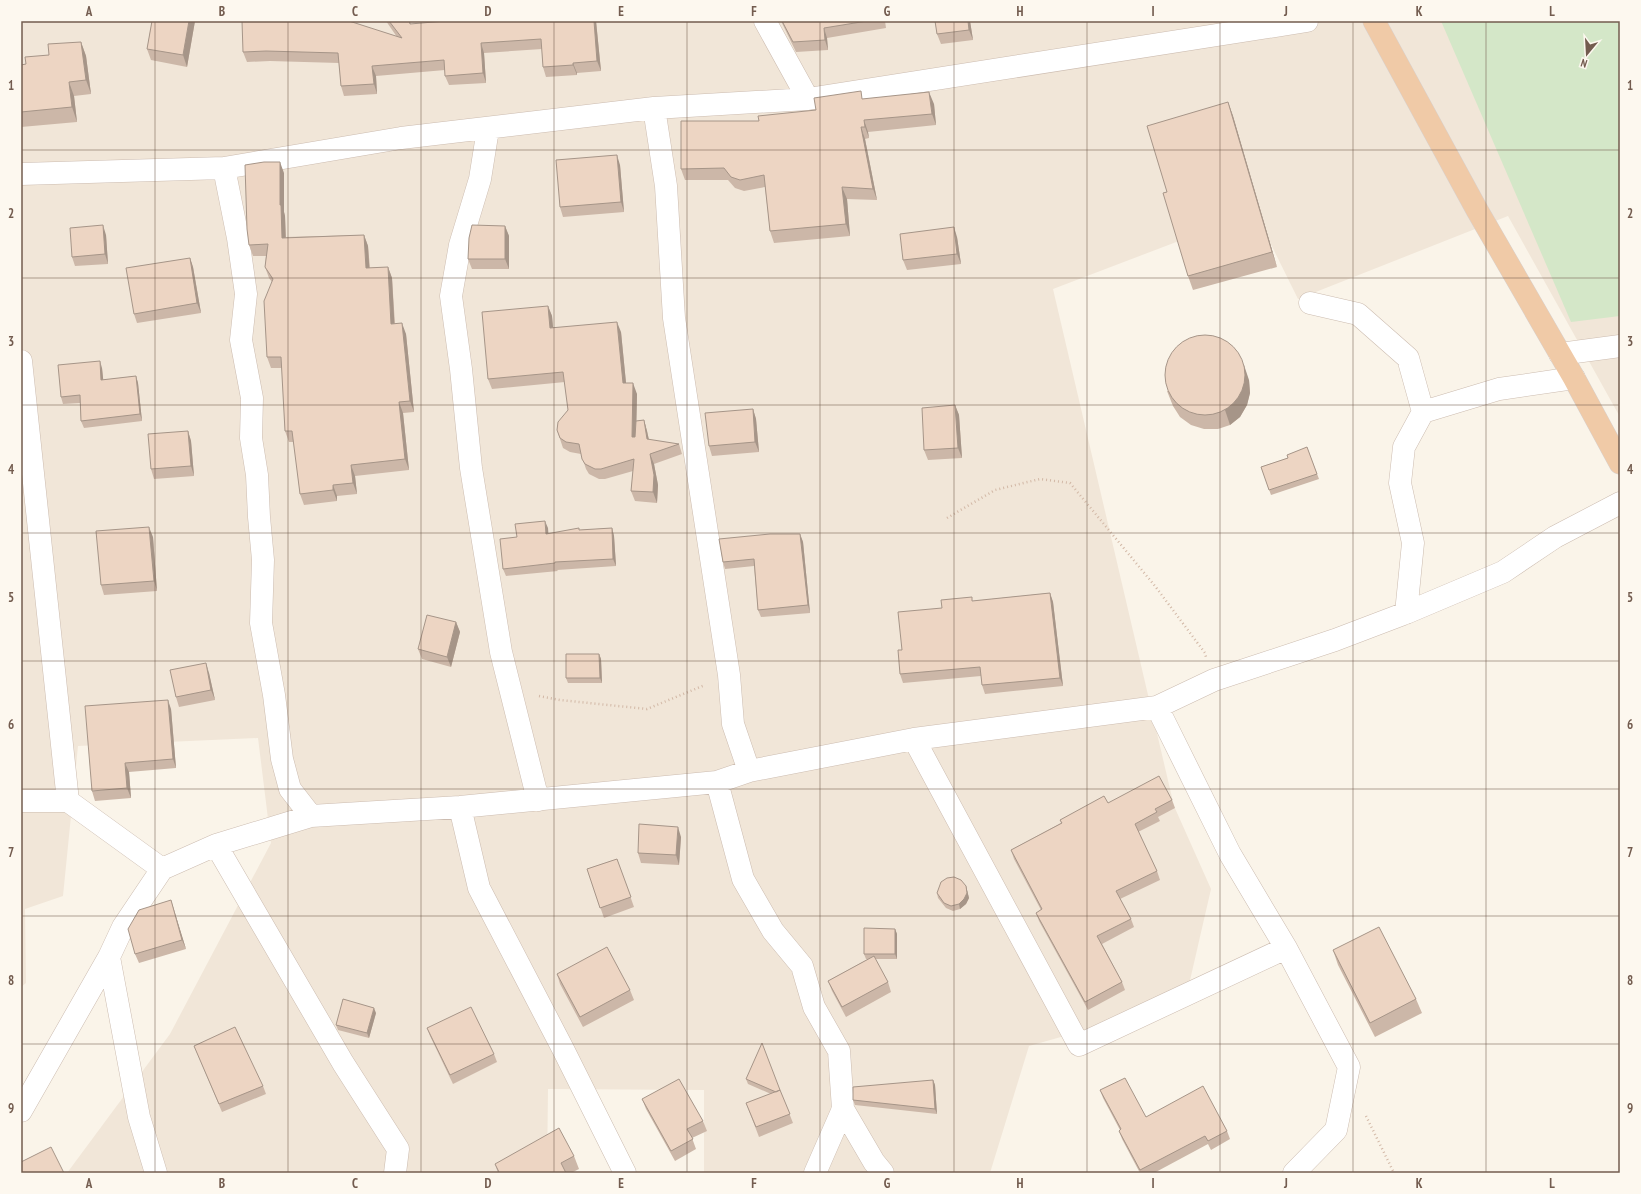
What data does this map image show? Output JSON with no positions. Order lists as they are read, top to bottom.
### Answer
{
  "north": "bottom",
  "grid": {
    "columns": [
      "A",
      "B",
      "C",
      "D",
      "E",
      "F",
      "G",
      "H",
      "I",
      "J",
      "K",
      "L"
    ],
    "rows": [
      "1",
      "2",
      "3",
      "4",
      "5",
      "6",
      "7",
      "8",
      "9"
    ]
  }
}
